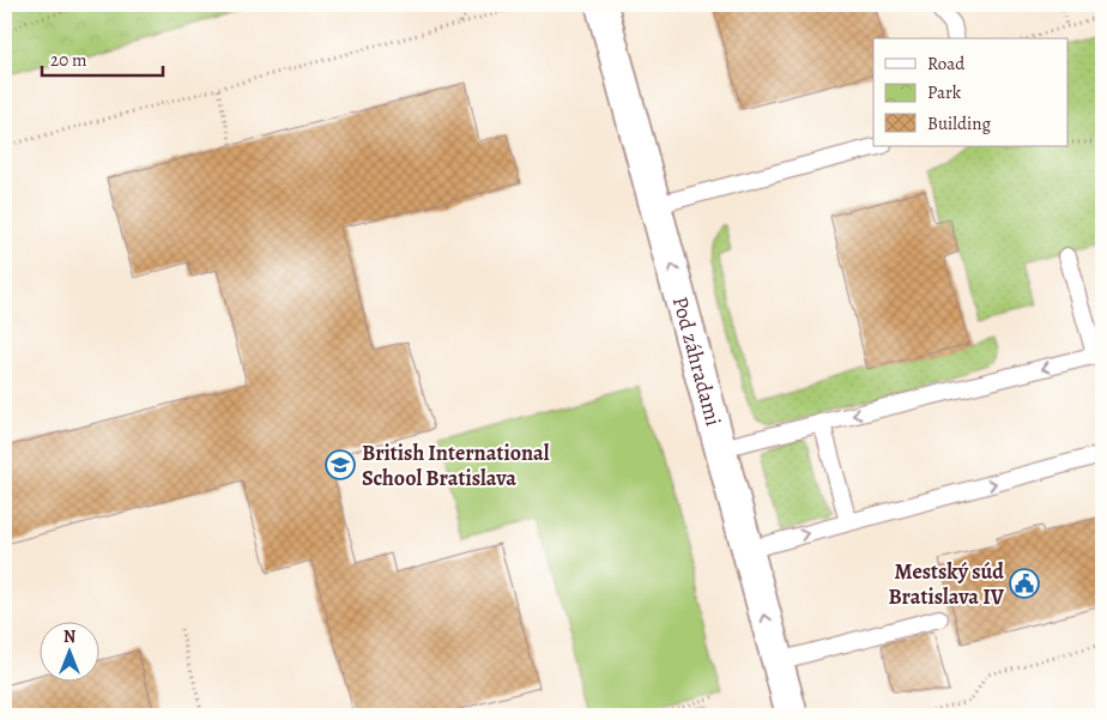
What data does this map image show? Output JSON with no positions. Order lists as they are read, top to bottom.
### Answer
{
  "streets": {
    "street": ["Pod záhradami"]
  },
  "one_way": ["Pod záhradami"],
  "places": {
    "school or university": ["British International School Bratislava"],
    "public building": ["Mestský súd Bratislava IV"]
  },
  "legend": ["Road", "Park", "Building"],
  "scale_bar": "20 m",
  "north": "top"
}
